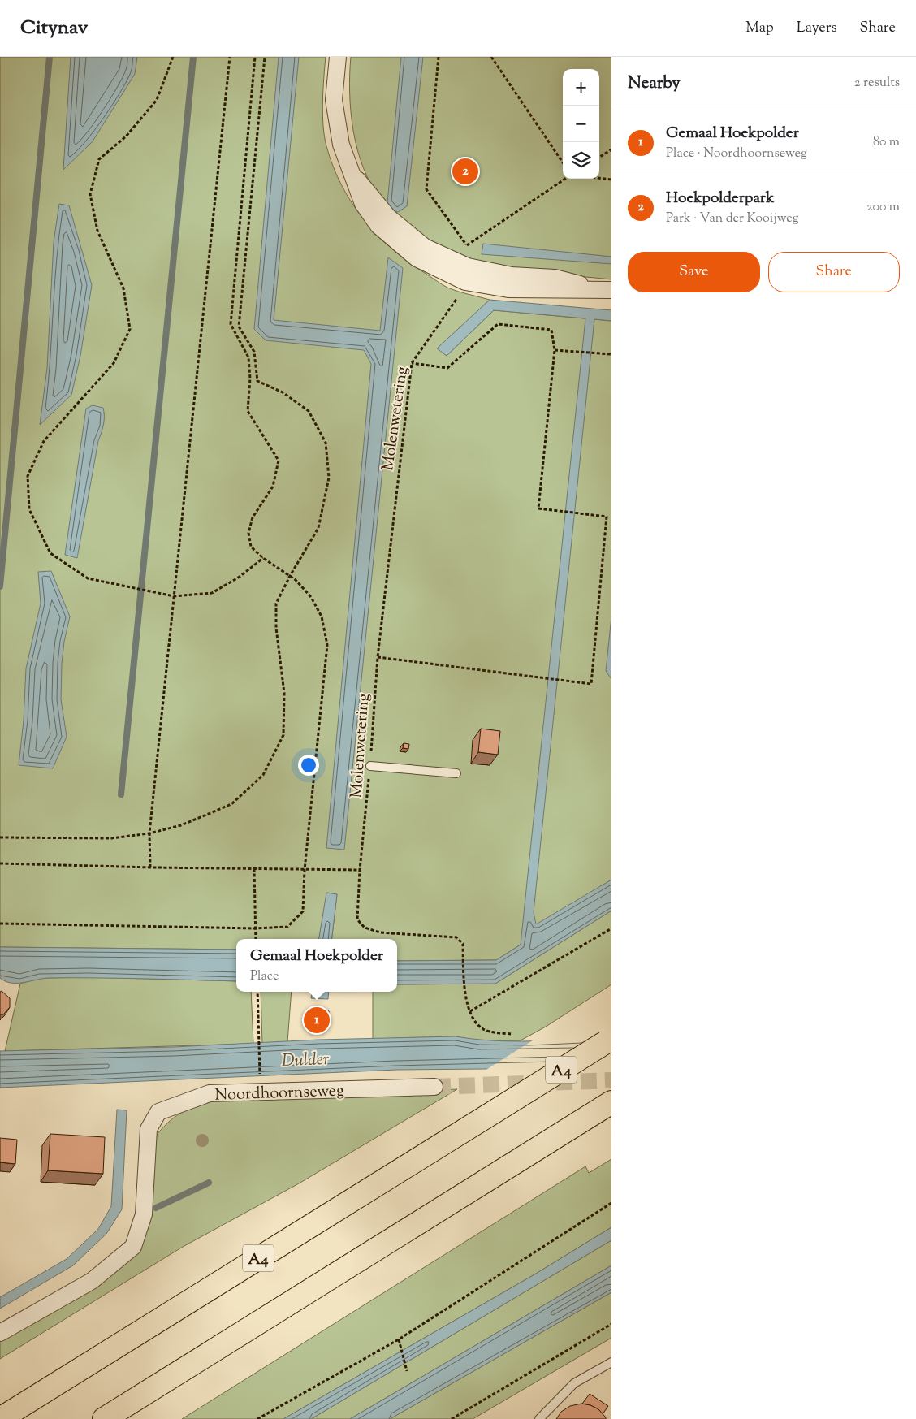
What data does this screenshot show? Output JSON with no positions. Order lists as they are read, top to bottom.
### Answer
{
  "streets": {
    "highway": ["A4"],
    "street": ["Noordhoornseweg"],
    "path": ["Molenwetering"]
  },
  "water": ["Dulder"],
  "page": {
    "header": "Citynav",
    "nav": ["Map", "Layers", "Share"],
    "heading": ["Nearby", "2 results"],
    "map_buttons": ["+", "−"],
    "list": [
      {
        "mark": "1",
        "name": "Gemaal Hoekpolder",
        "note": "Place · Noordhoornseweg",
        "value": "80 m"
      },
      {
        "mark": "2",
        "name": "Hoekpolderpark",
        "note": "Park · Van der Kooijweg",
        "value": "200 m"
      }
    ],
    "pins": ["2", "1"],
    "buttons": ["Save", "Share"],
    "popup": ["Gemaal Hoekpolder", "Place"]
  }
}
